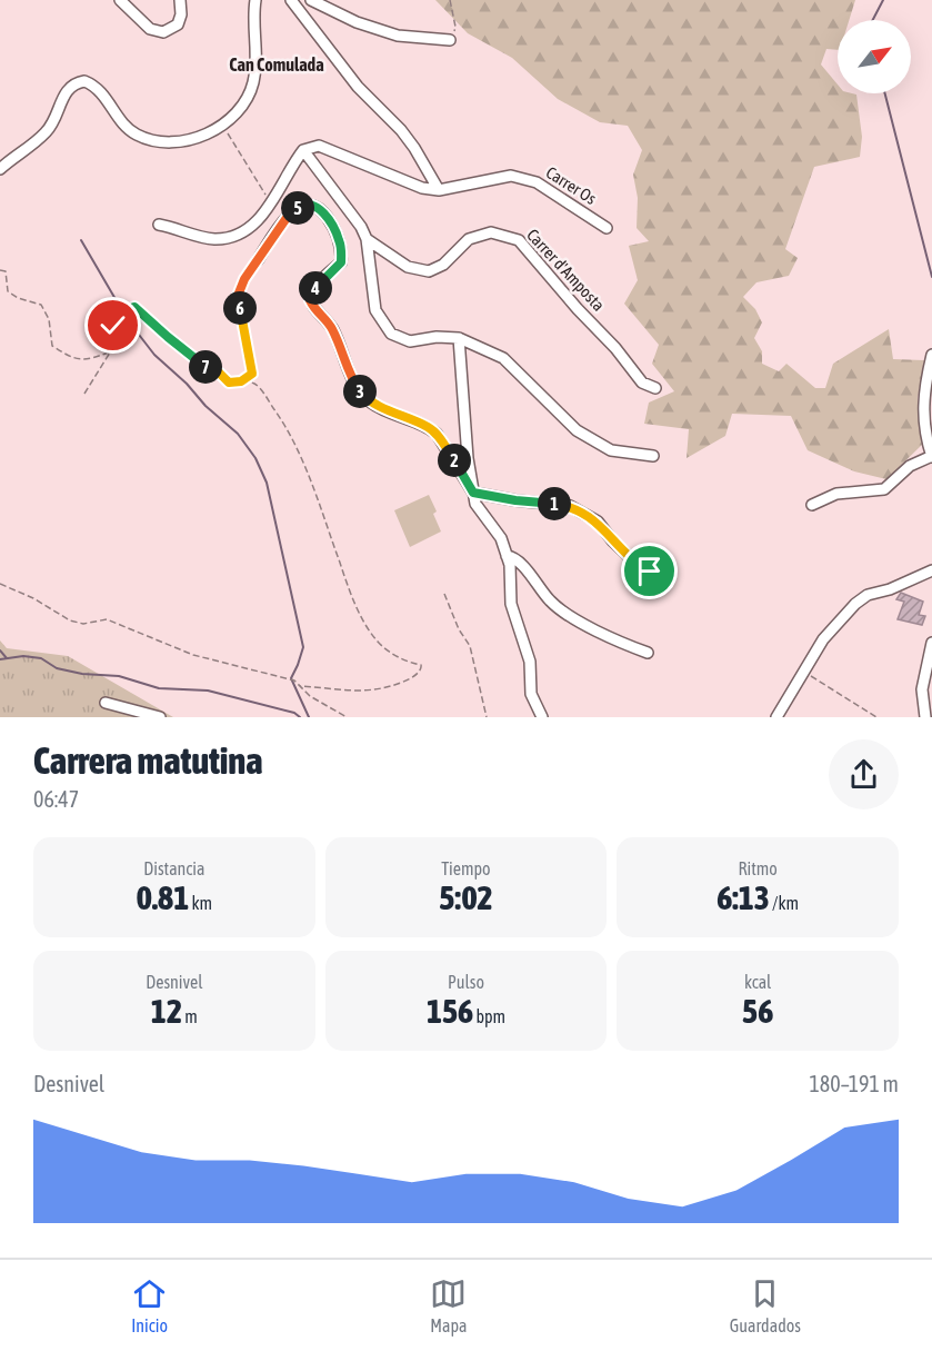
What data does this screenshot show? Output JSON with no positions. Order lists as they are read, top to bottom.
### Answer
{
  "streets": {
    "street": ["Carrer Os", "Carrer d'Amposta"]
  },
  "districts": ["Can Comulada"],
  "north": "top right",
  "page": {
    "pins": [
      "5",
      "4",
      "6",
      "7",
      "3",
      "2",
      "1"
    ],
    "heading": ["Carrera matutina", "06:47"],
    "stats": [
      ["Distancia", "0.81 km"],
      ["Tiempo", "5:02"],
      ["Ritmo", "6:13 /km"],
      ["Desnivel", "12 m"],
      ["Pulso", "156 bpm"],
      ["kcal", "56"]
    ],
    "chart": ["Desnivel", "180–191 m"],
    "tabs": ["Inicio", "Mapa", "Guardados"]
  }
}
